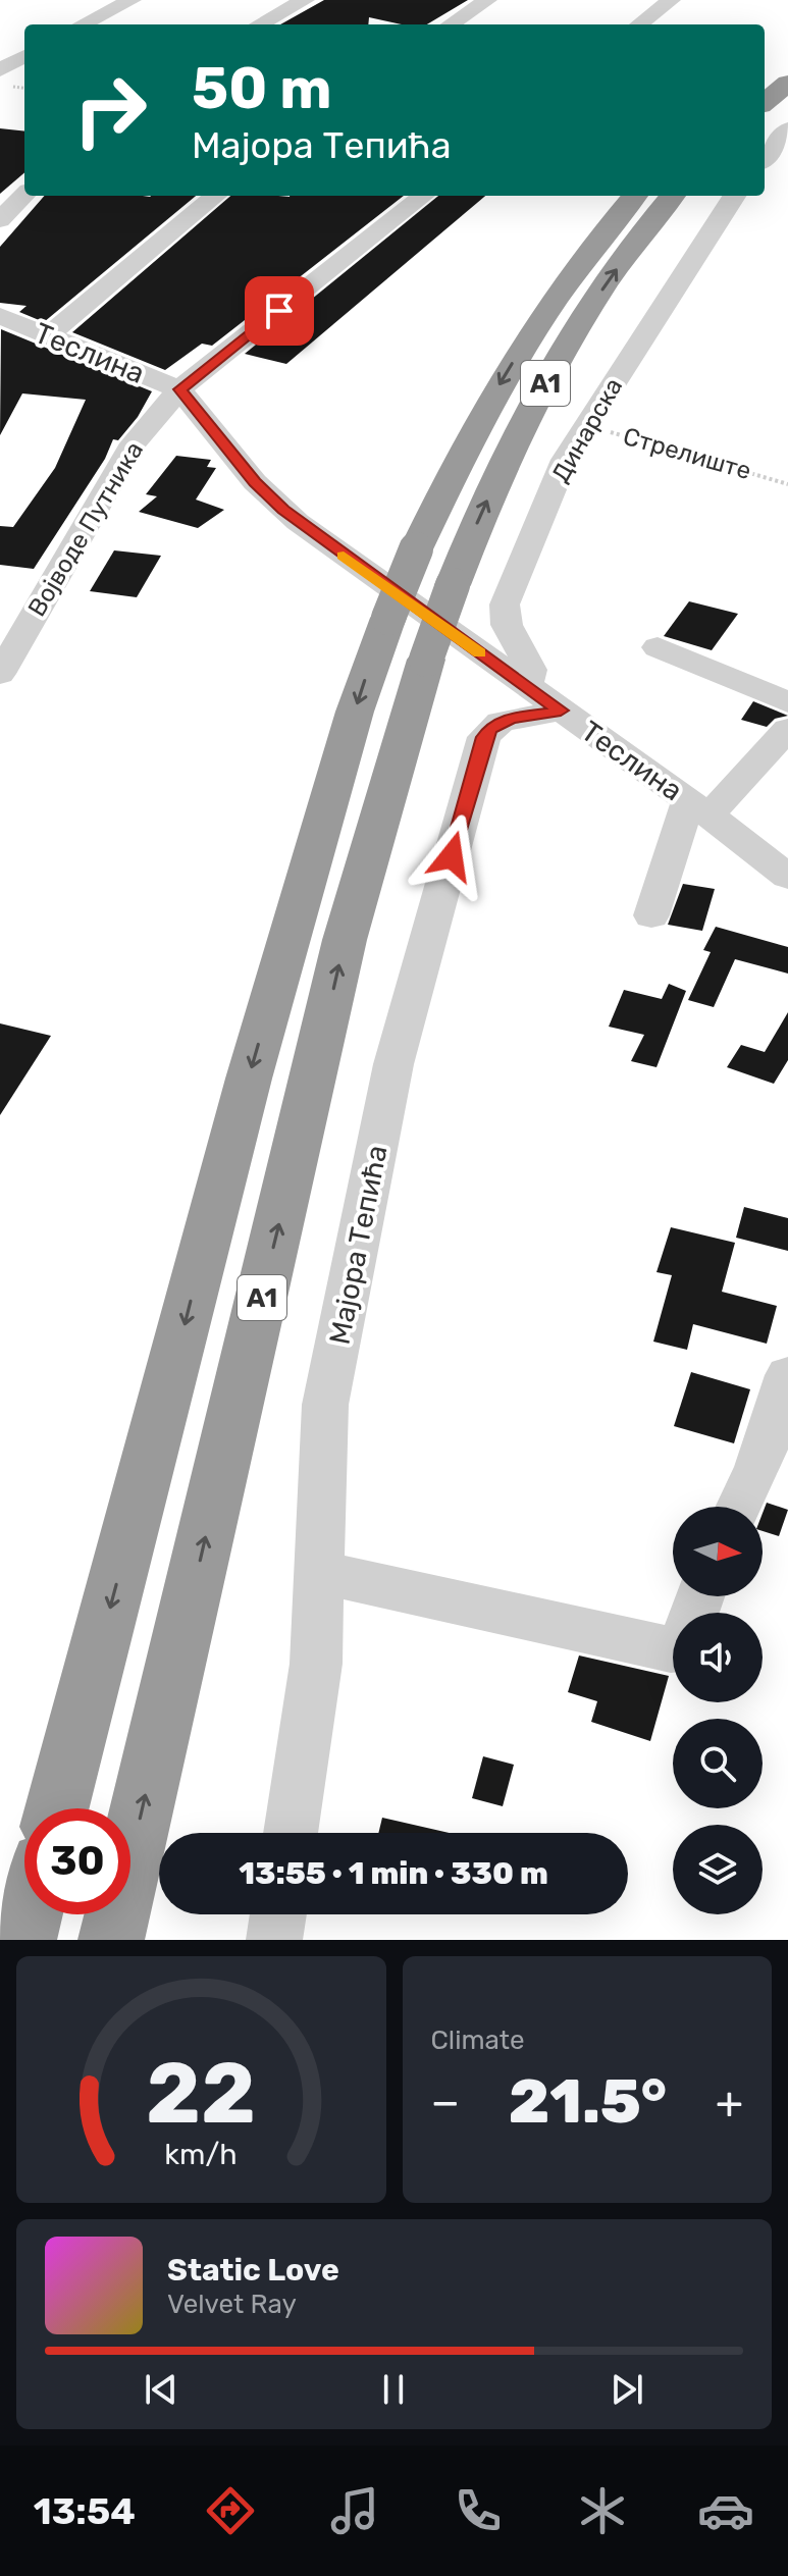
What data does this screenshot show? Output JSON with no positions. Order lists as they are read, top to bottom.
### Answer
{
  "streets": {
    "highway": ["A1"],
    "street": [
      "Теслина",
      "Динарска",
      "Војводе Путника",
      "Мајора Тепића"
    ],
    "path": ["Стрелиште"]
  },
  "crossings": [
    ["Теслина", "Динарска"],
    ["Теслина", "Војводе Путника"],
    ["Теслина", "Мајора Тепића"],
    ["Динарска", "Стрелиште"]
  ],
  "north": "right",
  "page": {
    "turn": ["50 m", "Мајора Тепића"],
    "limit": "30",
    "trip": "13:55 · 1 min · 330 m",
    "tile": "Climate",
    "heat": ["−", "21.5°", "+"],
    "song": ["Static Love", "Velvet Ray"],
    "tabs": "13:54",
    "gauge": ["22", "km/h"]
  }
}
